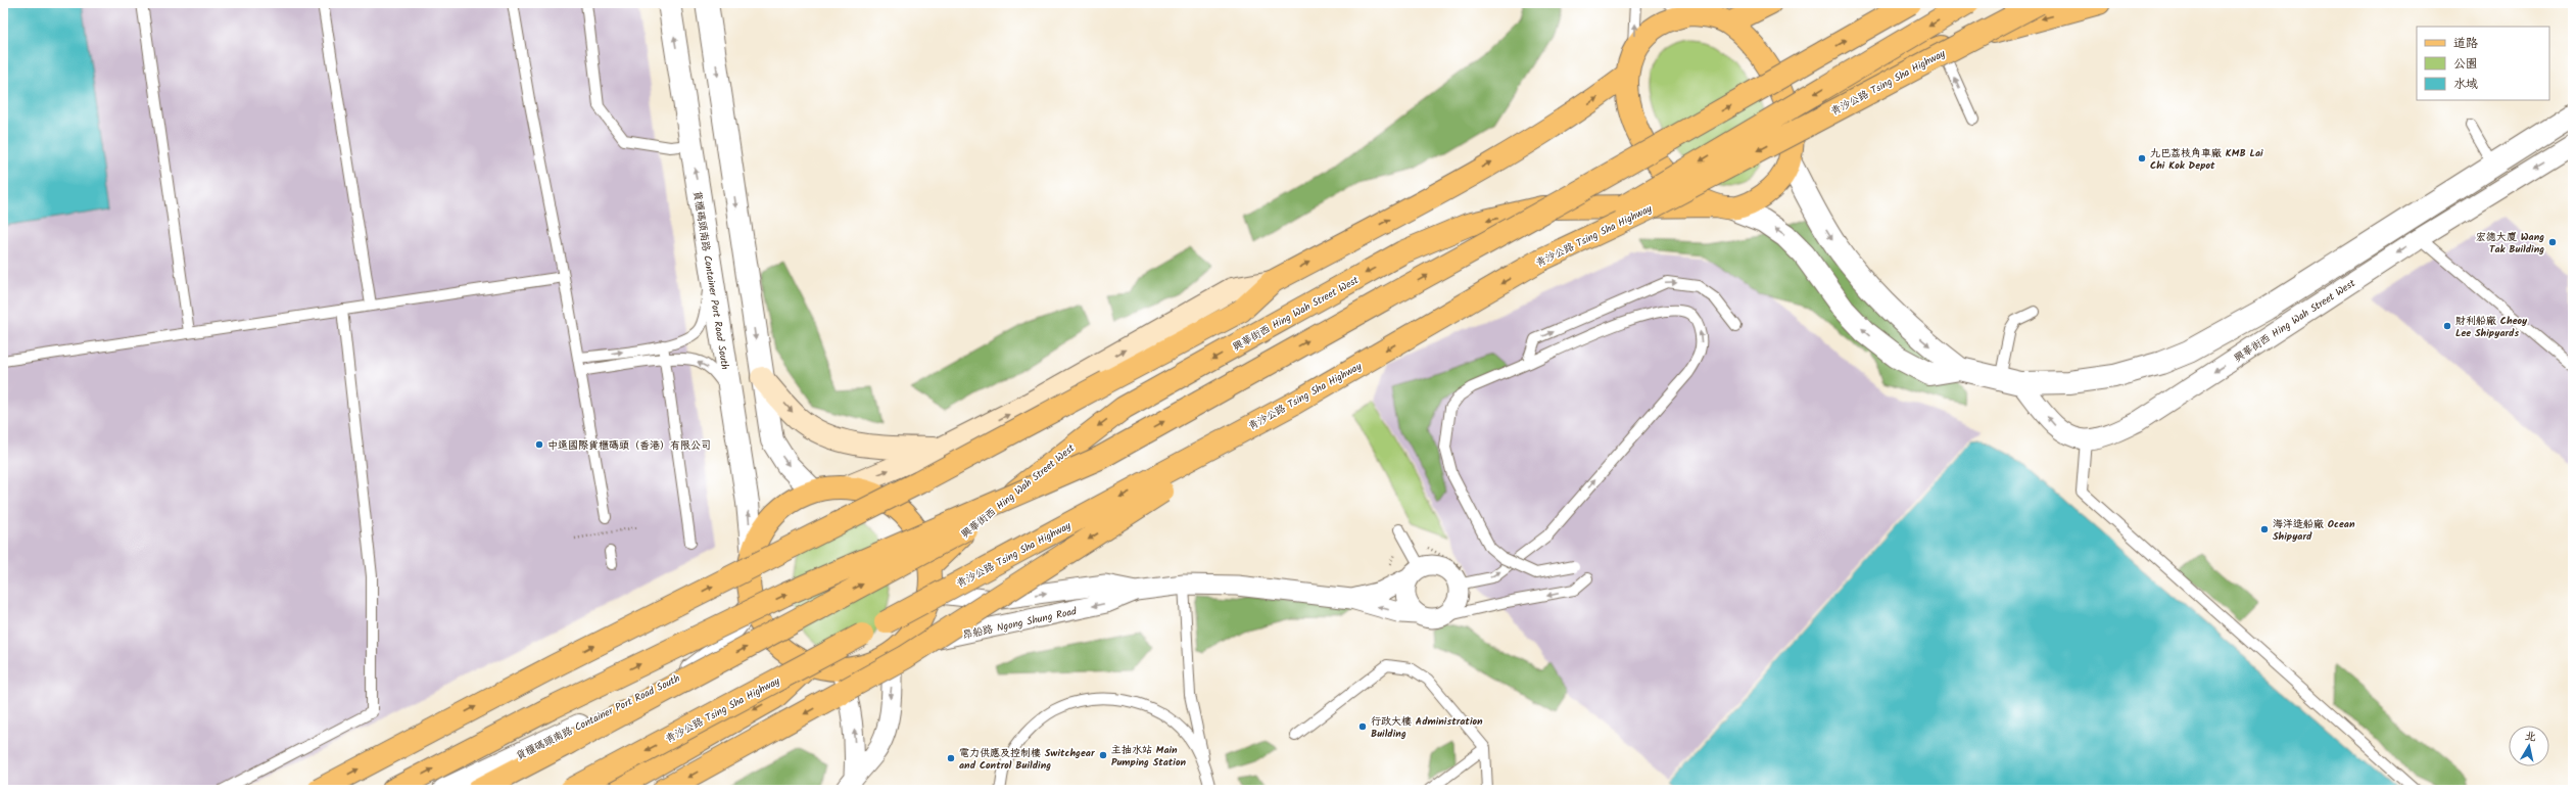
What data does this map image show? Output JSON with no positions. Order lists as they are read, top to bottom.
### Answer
{
  "streets": {
    "main road": ["青沙公路 Tsing Sha Highway", "興華街西 Hing Wah Street West"],
    "street": ["貨櫃碼頭南路 Container Port Road South", "昂船路 Ngong Shung Road"]
  },
  "places": [
    "九巴荔枝角車廠 KMB Lai Chi Kok Depot",
    "宏德大廈 Wang Tak Building",
    "財利船廠 Cheoy Lee Shipyards",
    "中遠國際貨櫃碼頭（香港）有限公司",
    "海洋造船廠 Ocean Shipyard",
    "行政大樓 Administration Building",
    "主抽水站 Main Pumping Station",
    "電力供應及控制樓 Switchgear and Control Building"
  ],
  "legend": ["道路", "公園", "水域"],
  "north": "top"
}
